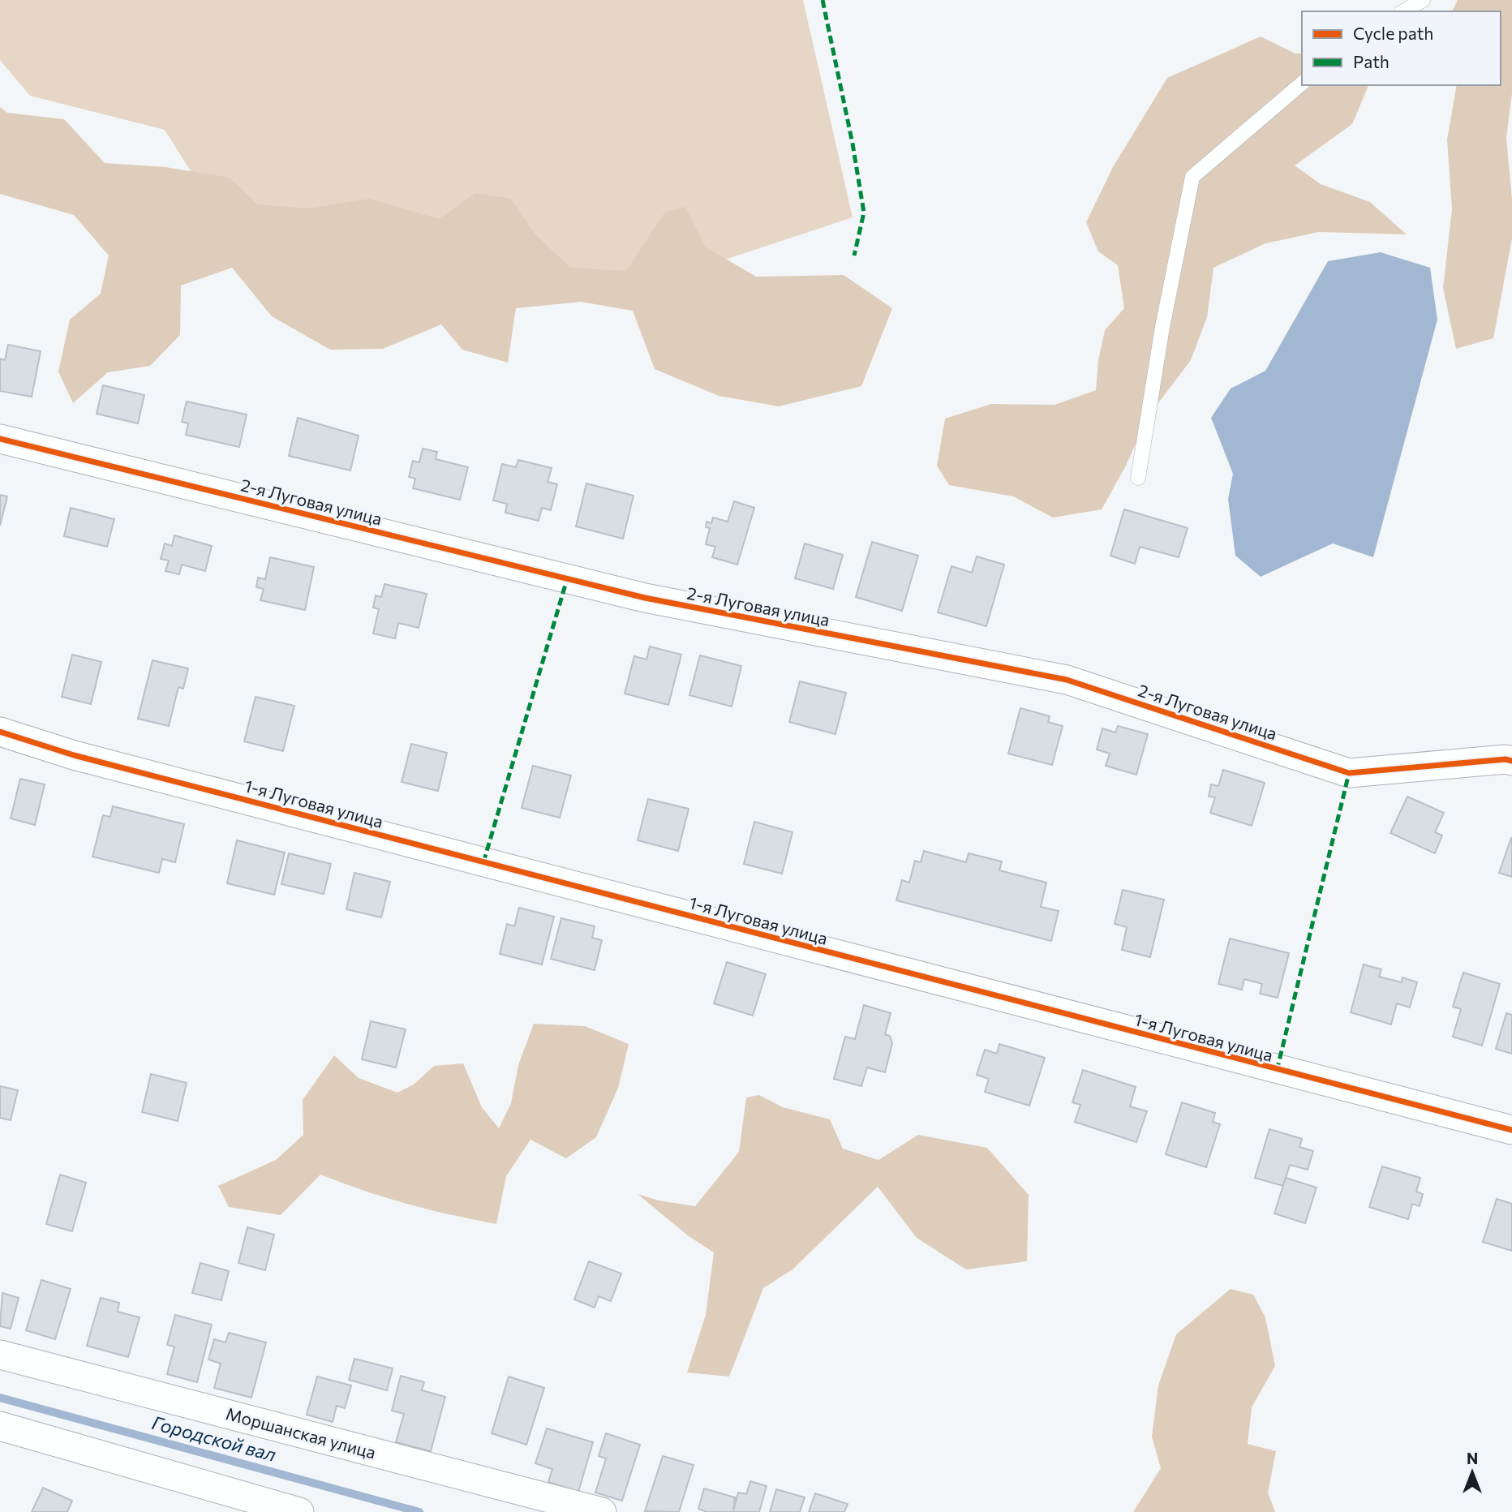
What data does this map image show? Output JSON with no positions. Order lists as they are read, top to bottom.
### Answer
{
  "streets": {
    "street": ["2-я Луговая улица", "1-я Луговая улица", "Моршанская улица"]
  },
  "water": ["Городской вал"],
  "legend": ["Cycle path", "Path"],
  "north": "top"
}
